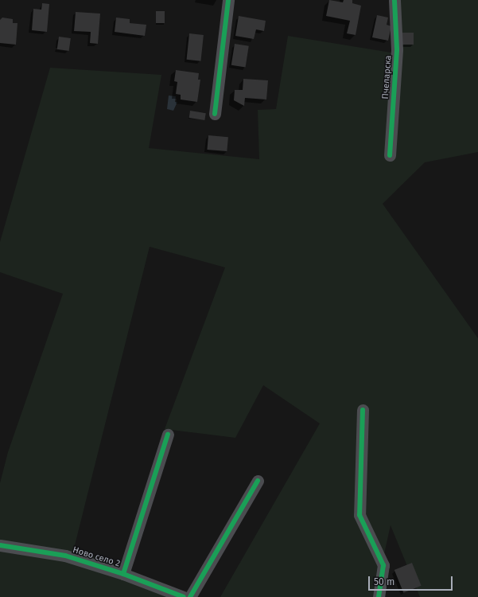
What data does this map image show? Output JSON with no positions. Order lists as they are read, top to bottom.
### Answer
{
  "streets": {
    "street": ["Пчеларска", "Ново село 2"]
  },
  "scale_bar": "50 m"
}
